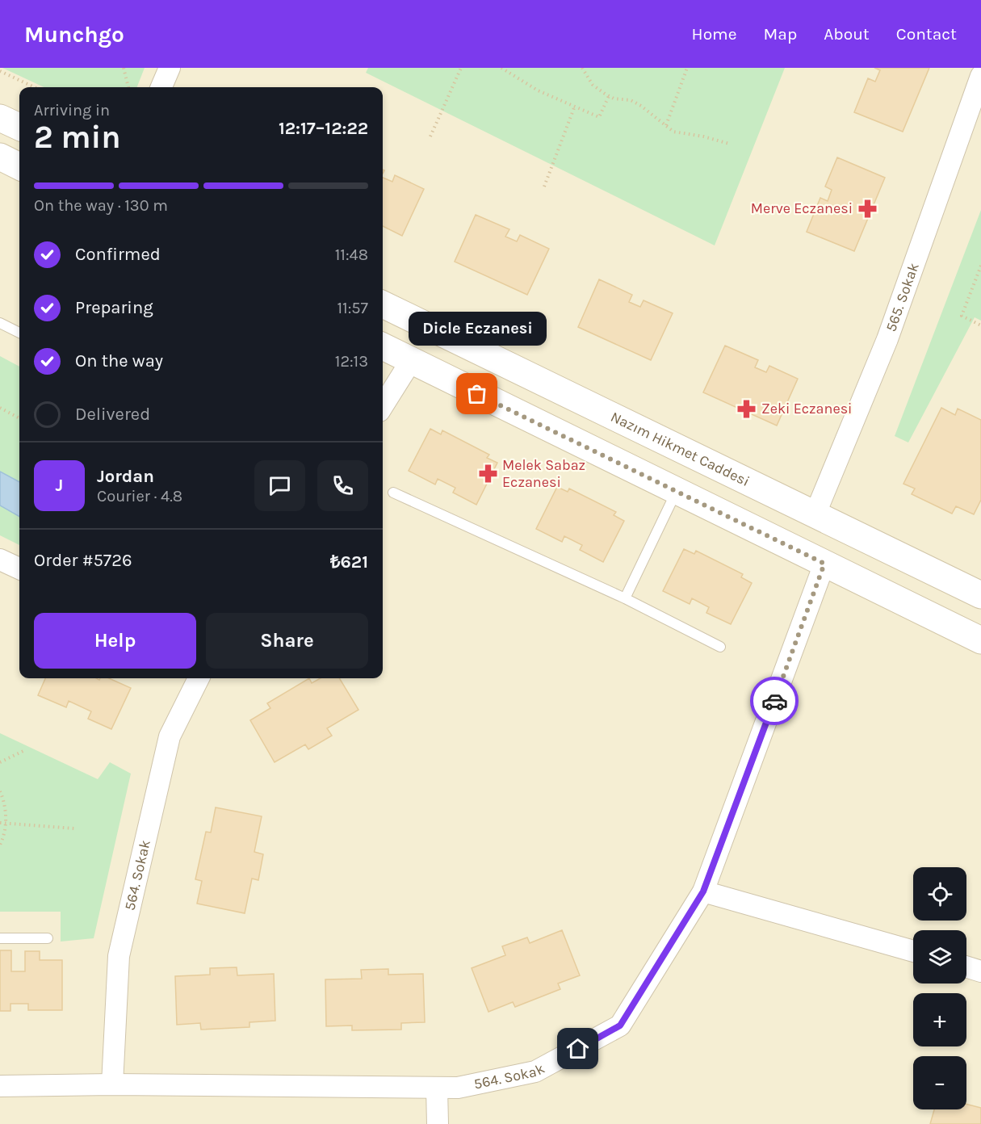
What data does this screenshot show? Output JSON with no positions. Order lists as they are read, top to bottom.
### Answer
{
  "streets": {
    "main road": ["Nazım Hikmet Caddesi"],
    "street": ["565. Sokak", "564. Sokak"]
  },
  "crossings": [
    ["565. Sokak", "Nazım Hikmet Caddesi"]
  ],
  "places": {
    "pharmacy": ["Merve Eczanesi", "Zeki Eczanesi", "Melek Sabaz Eczanesi"],
    "other": ["Dicle Eczanesi"]
  },
  "page": {
    "header": "Munchgo",
    "nav": [
      "Home",
      "Map",
      "About",
      "Contact"
    ],
    "heading": ["2 min", "Arriving in", "12:17–12:22"],
    "panel": [
      "Jordan",
      "Courier · 4.8",
      "Order #5726",
      "₺621"
    ],
    "bar": "On the way · 130 m",
    "list": [
      ["Confirmed", "11:48"],
      ["Preparing", "11:57"],
      ["On the way", "12:13"],
      "Delivered"
    ],
    "bubble": "Dicle Eczanesi",
    "round": "J",
    "buttons": ["Help", "Share"],
    "map_buttons": ["+", "−"]
  }
}
